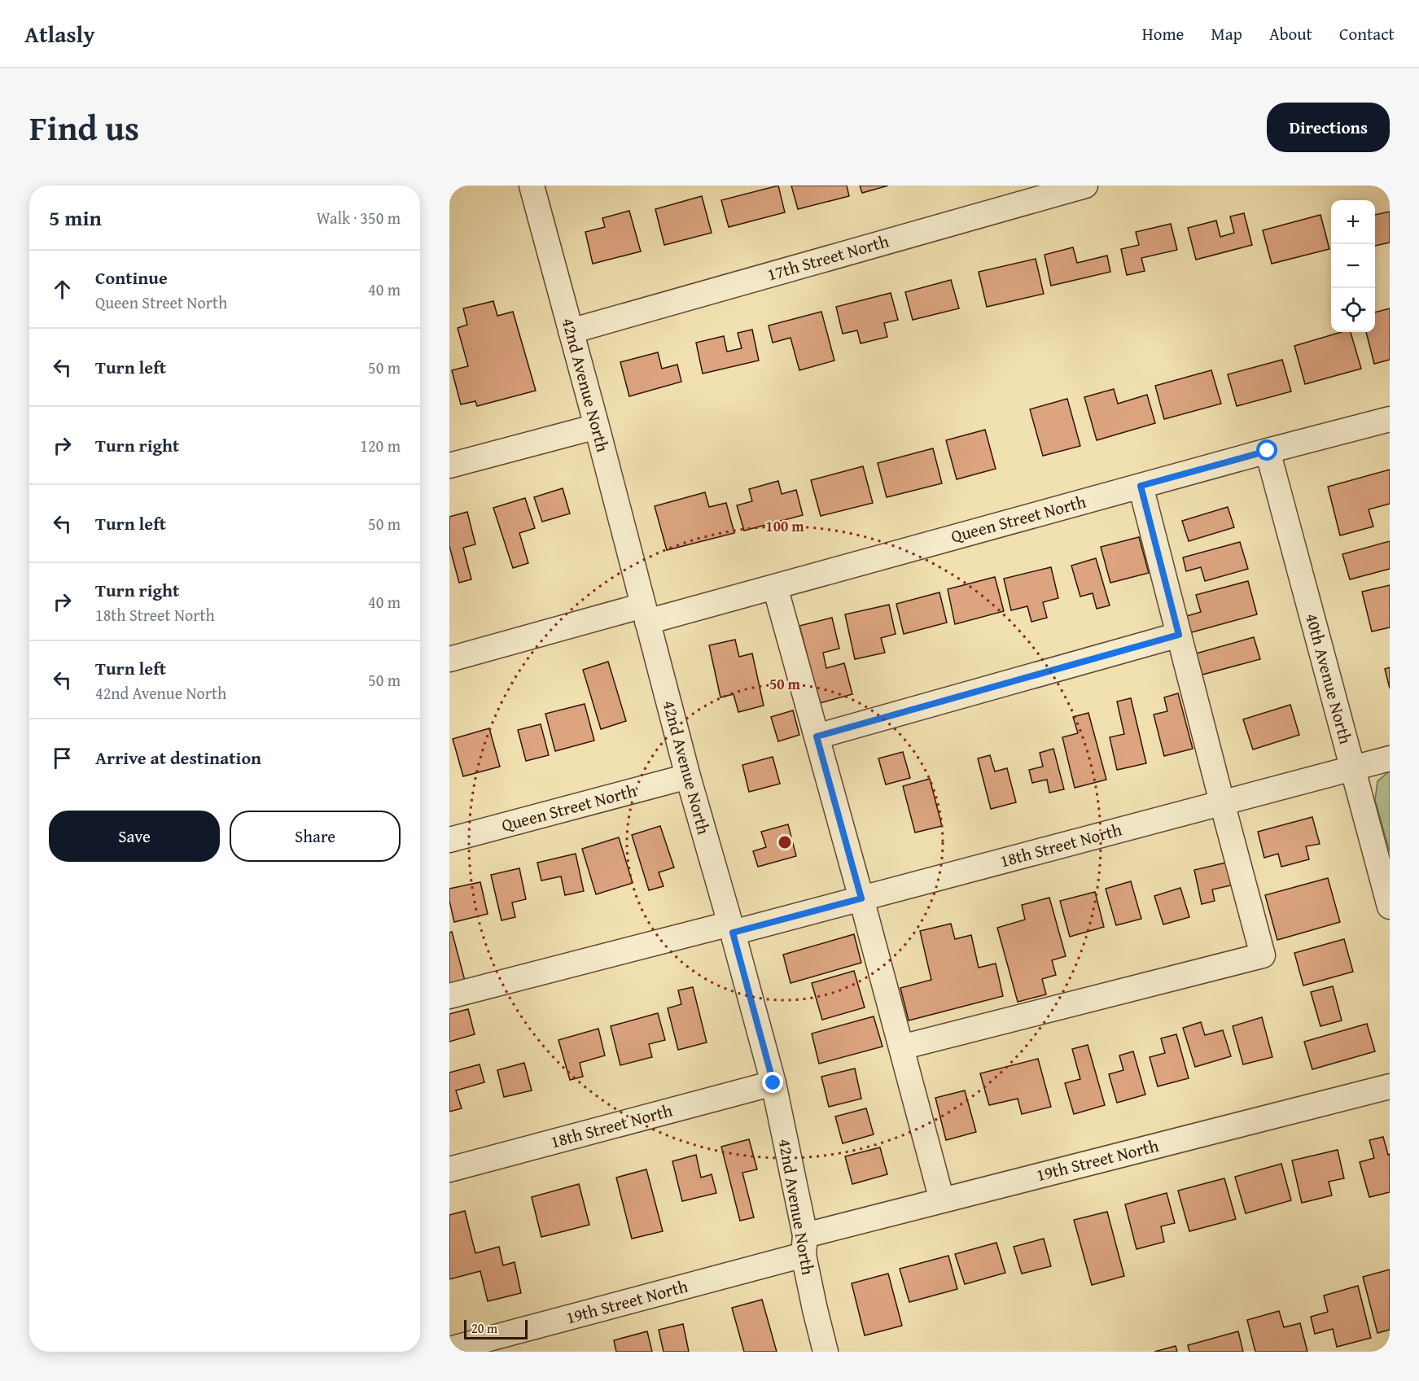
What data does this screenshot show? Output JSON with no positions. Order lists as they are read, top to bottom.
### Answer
{
  "streets": {
    "street": [
      "17th Street North",
      "42nd Avenue North",
      "Queen Street North",
      "40th Avenue North",
      "18th Street North",
      "19th Street North"
    ]
  },
  "crossings": [
    ["17th Street North", "42nd Avenue North"],
    ["42nd Avenue North", "Queen Street North"],
    ["42nd Avenue North", "18th Street North"],
    ["42nd Avenue North", "19th Street North"],
    ["Queen Street North", "40th Avenue North"],
    ["40th Avenue North", "18th Street North"]
  ],
  "scale_bar": "20 m",
  "page": {
    "header": "Atlasly",
    "nav": [
      "Home",
      "Map",
      "About",
      "Contact"
    ],
    "title": "Find us",
    "buttons": [
      "Directions",
      ["Save", "Share"]
    ],
    "heading": ["5 min", "Walk · 350 m"],
    "map_buttons": ["+", "−"],
    "list": [
      ["Continue", "Queen Street North", "40 m"],
      ["Turn left", "50 m"],
      ["Turn right", "120 m"],
      ["Turn left", "50 m"],
      ["Turn right", "18th Street North", "40 m"],
      ["Turn left", "42nd Avenue North", "50 m"],
      "Arrive at destination"
    ],
    "scale": "20 m"
  },
  "rings": ["100 m", "50 m"]
}
